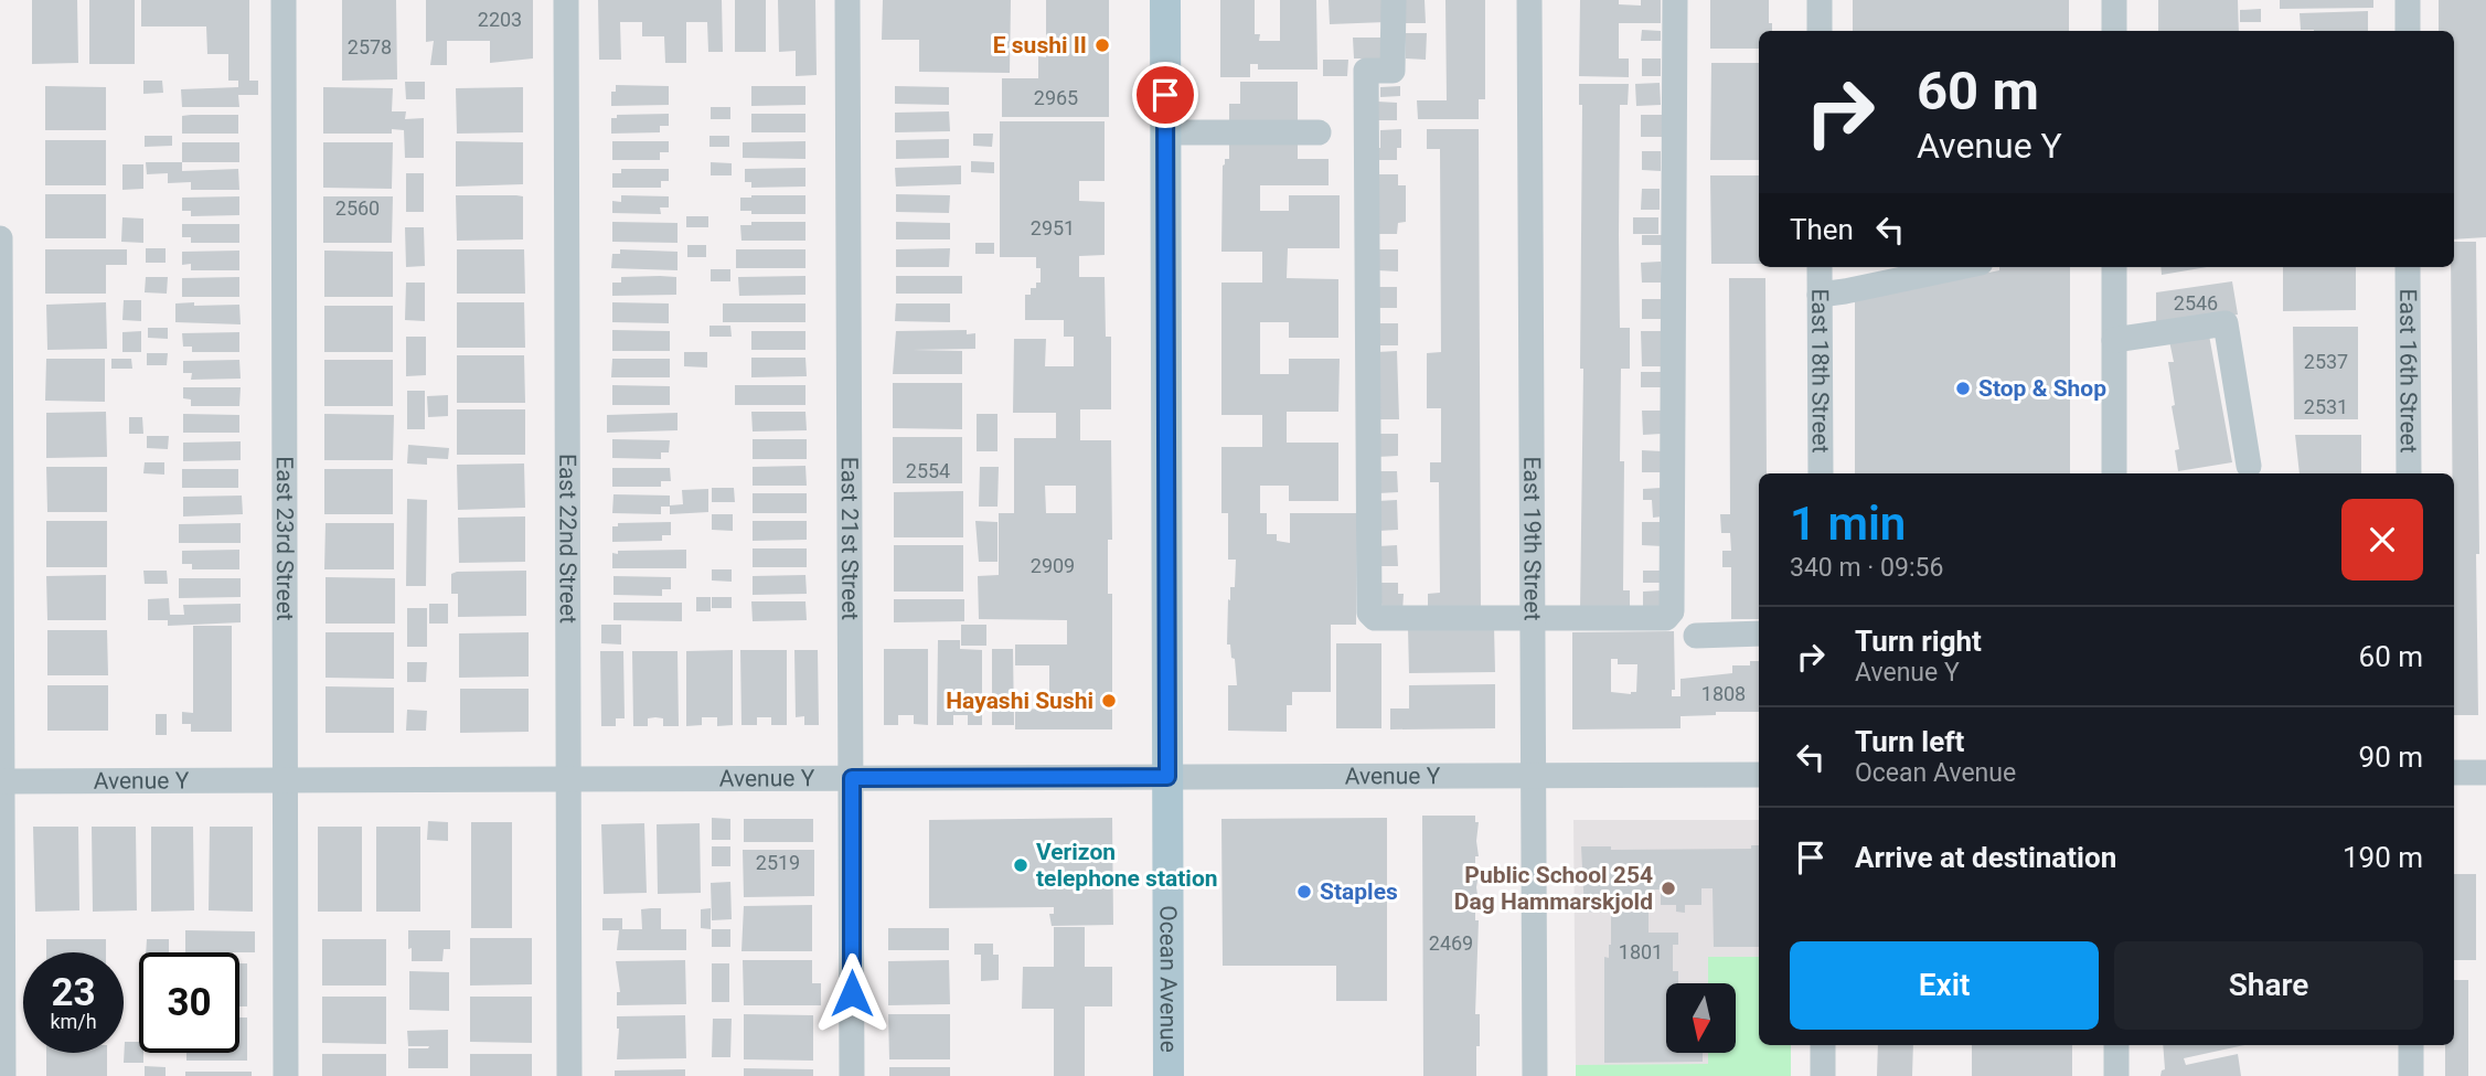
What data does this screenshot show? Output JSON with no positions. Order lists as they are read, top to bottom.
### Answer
{
  "streets": {
    "main road": ["Ocean Avenue"],
    "street": [
      "East 18th Street",
      "East 16th Street",
      "East 21st Street",
      "East 23rd Street",
      "East 22nd Street",
      "East 19th Street",
      "Avenue Y"
    ]
  },
  "crossings": [
    ["East 21st Street", "Avenue Y"],
    ["East 23rd Street", "Avenue Y"],
    ["East 22nd Street", "Avenue Y"],
    ["East 19th Street", "Avenue Y"],
    ["Avenue Y", "Ocean Avenue"]
  ],
  "places": [
    "E sushi II",
    "Stop & Shop",
    "Hayashi Sushi",
    "Verizon telephone station",
    "Public School 254 Dag Hammarskjold",
    "Staples"
  ],
  "house_numbers": [
    "2203",
    "2578",
    "2965",
    "2560",
    "2951",
    "2546",
    "2537",
    "2531",
    "2554",
    "2909",
    "1808",
    "2519",
    "2469",
    "1801"
  ],
  "north": "bottom",
  "page": {
    "turn": ["60 m", "Avenue Y"],
    "then": "Then",
    "heading": ["1 min", "340 m · 09:56"],
    "list": [
      {
        "name": "Turn right",
        "note": "Avenue Y",
        "value": "60 m"
      },
      {
        "name": "Turn left",
        "note": "Ocean Avenue",
        "value": "90 m"
      },
      {
        "name": "Arrive at destination",
        "value": "190 m"
      }
    ],
    "buttons": ["Exit", "Share"],
    "speed": "23 km/h",
    "limit": "30"
  }
}
